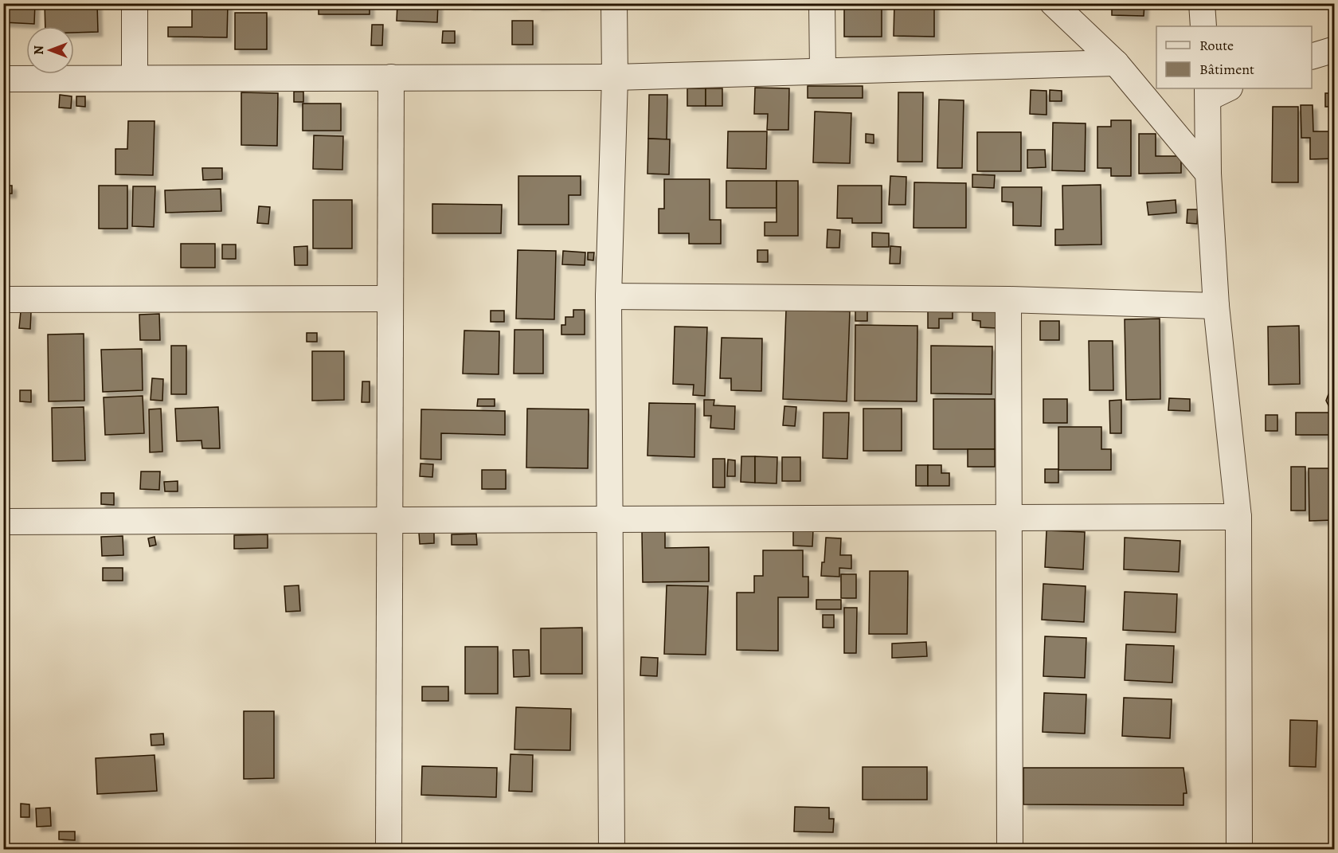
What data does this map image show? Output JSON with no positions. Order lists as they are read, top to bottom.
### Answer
{
  "legend": ["Route", "Bâtiment"],
  "north": "left"
}
